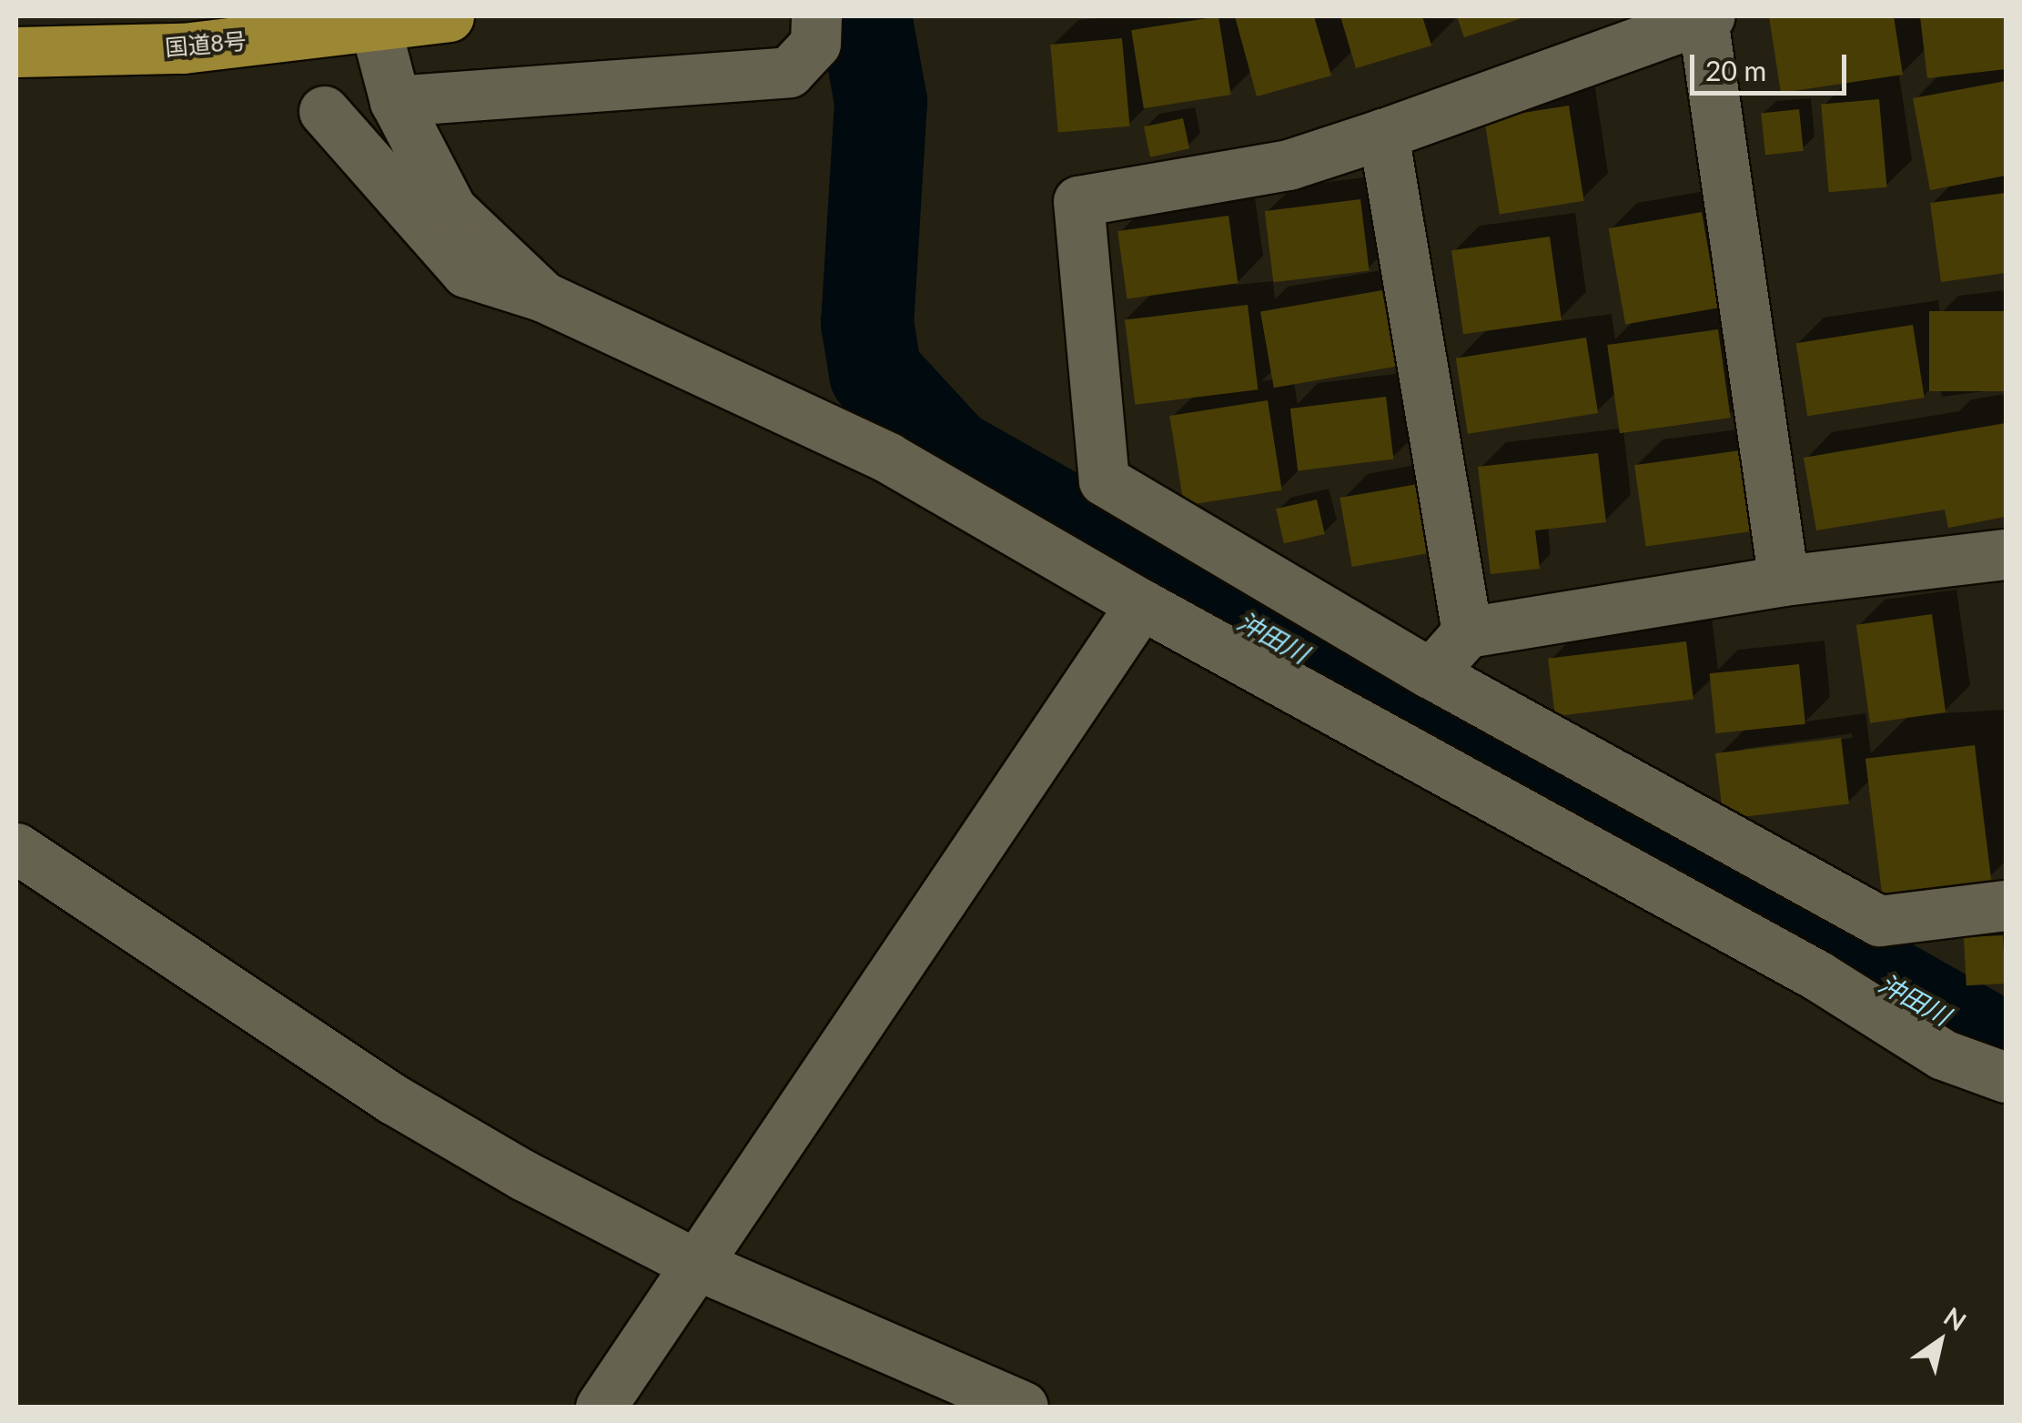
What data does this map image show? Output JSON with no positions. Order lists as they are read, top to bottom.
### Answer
{
  "streets": {
    "highway": ["国道8号"]
  },
  "water": ["沖田川"],
  "scale_bar": "20 m",
  "north": "top right"
}
